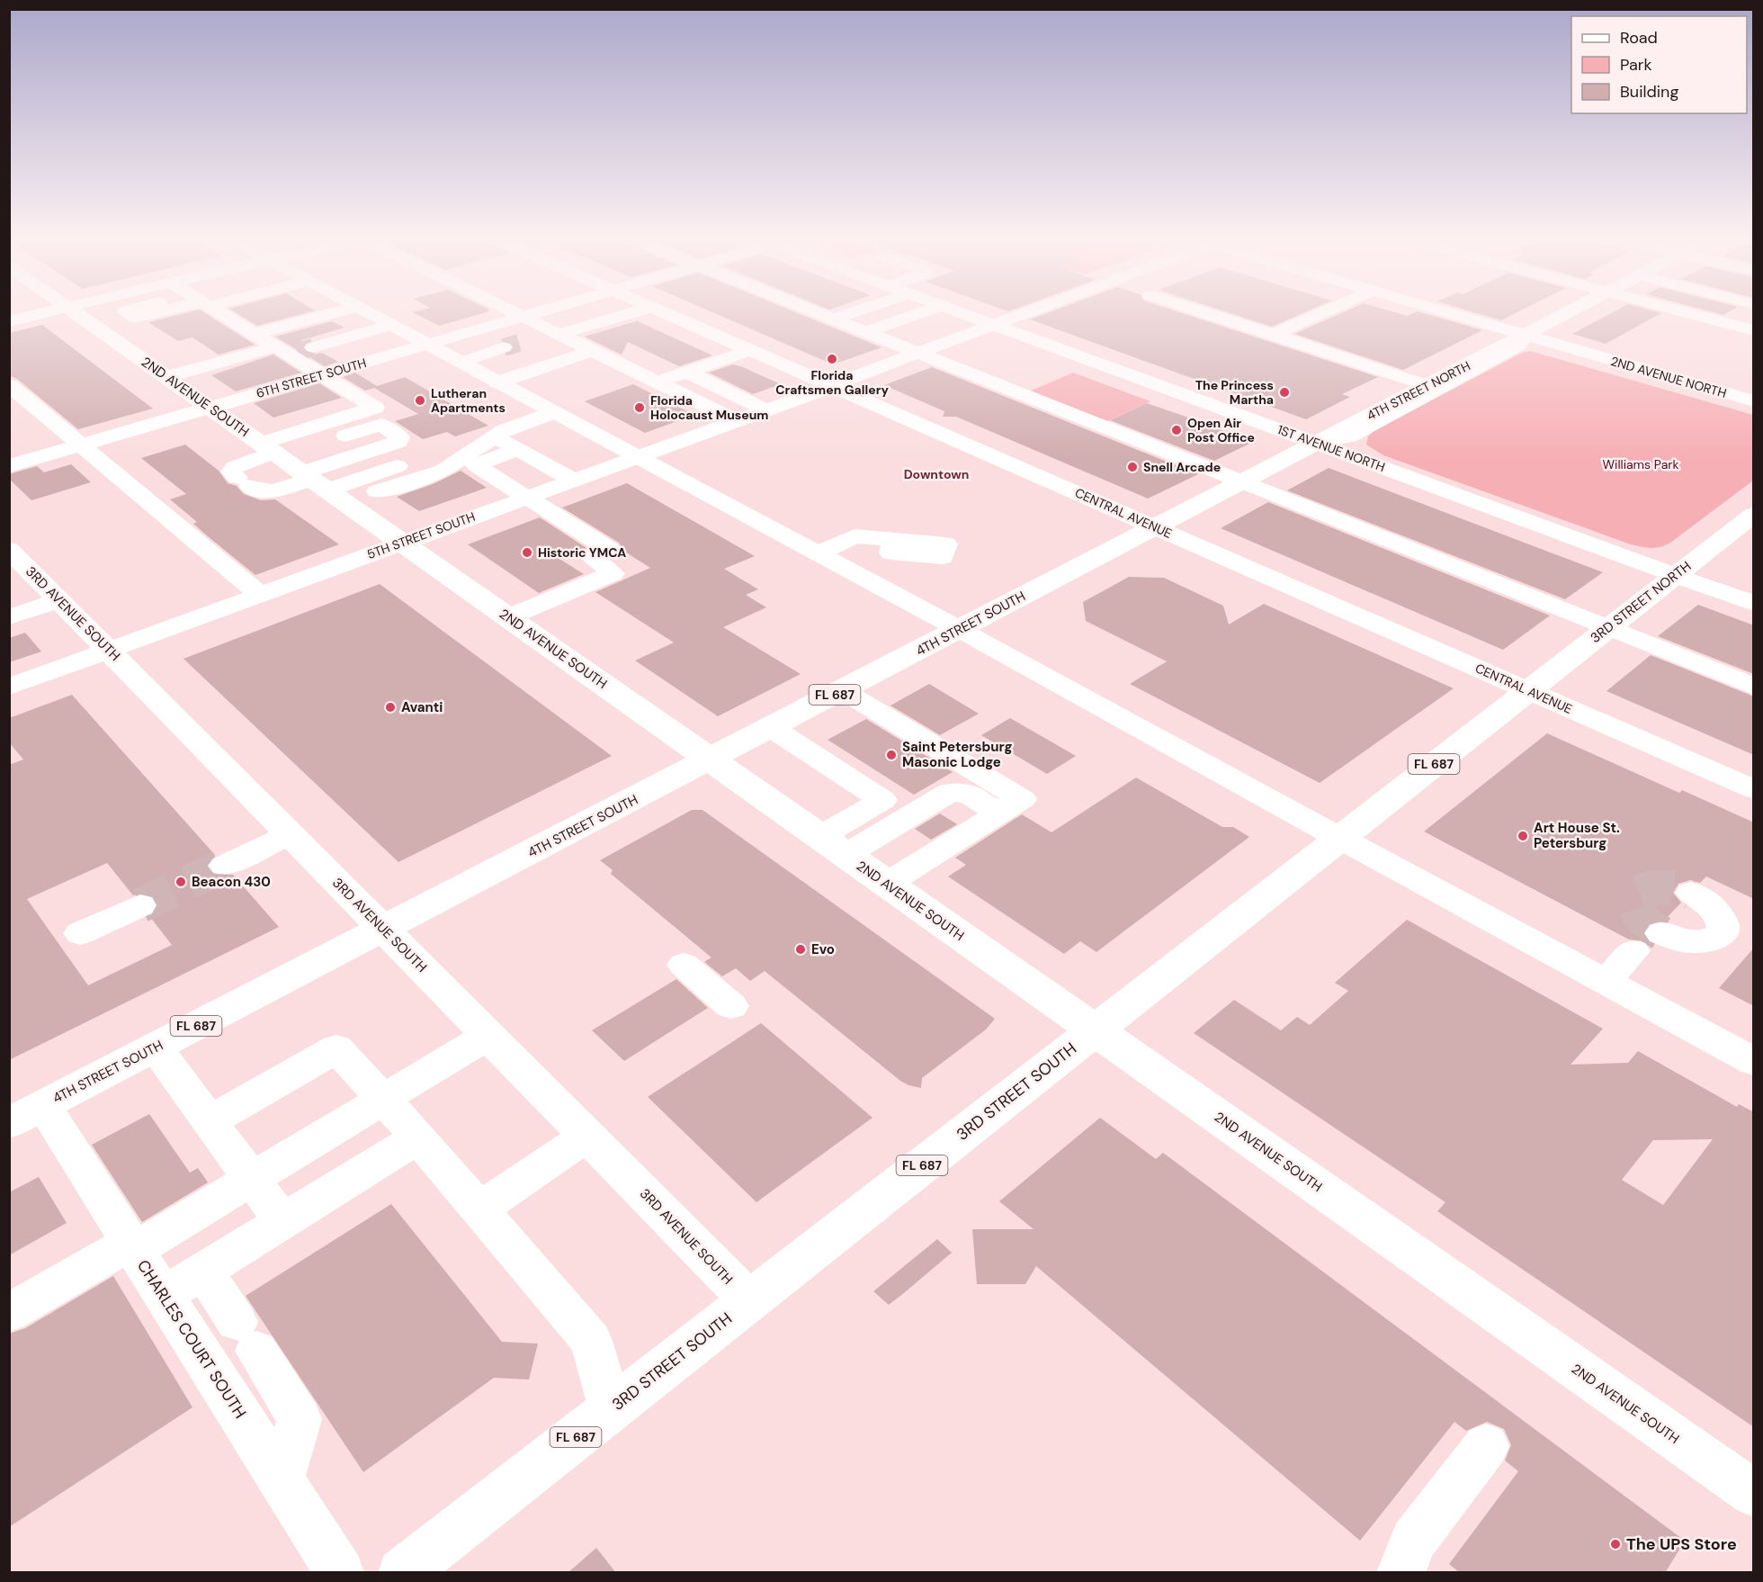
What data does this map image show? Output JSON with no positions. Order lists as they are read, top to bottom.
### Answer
{
  "streets": {
    "street": [
      "2ND AVENUE NORTH",
      "6TH STREET SOUTH",
      "4TH STREET NORTH",
      "2ND AVENUE SOUTH",
      "1ST AVENUE NORTH",
      "CENTRAL AVENUE",
      "5TH STREET SOUTH",
      "3RD STREET NORTH",
      "3RD AVENUE SOUTH",
      "4TH STREET SOUTH",
      "FL 687",
      "3RD STREET SOUTH",
      "CHARLES COURT SOUTH"
    ]
  },
  "crossings": [
    ["2ND AVENUE NORTH", "4TH STREET NORTH"],
    ["6TH STREET SOUTH", "2ND AVENUE SOUTH"],
    ["4TH STREET NORTH", "1ST AVENUE NORTH"],
    ["4TH STREET NORTH", "CENTRAL AVENUE"],
    ["4TH STREET NORTH", "4TH STREET SOUTH"],
    ["2ND AVENUE SOUTH", "5TH STREET SOUTH"],
    ["2ND AVENUE SOUTH", "4TH STREET SOUTH"],
    ["2ND AVENUE SOUTH", "3RD STREET SOUTH"],
    ["1ST AVENUE NORTH", "5TH STREET SOUTH"],
    ["1ST AVENUE NORTH", "3RD STREET NORTH"],
    ["CENTRAL AVENUE", "5TH STREET SOUTH"],
    ["CENTRAL AVENUE", "3RD STREET NORTH"],
    ["CENTRAL AVENUE", "4TH STREET SOUTH"],
    ["CENTRAL AVENUE", "3RD STREET SOUTH"],
    ["5TH STREET SOUTH", "3RD AVENUE SOUTH"],
    ["3RD STREET NORTH", "3RD STREET SOUTH"],
    ["3RD AVENUE SOUTH", "4TH STREET SOUTH"],
    ["3RD AVENUE SOUTH", "3RD STREET SOUTH"],
    ["4TH STREET SOUTH", "CHARLES COURT SOUTH"]
  ],
  "districts": ["Downtown"],
  "parks": ["Williams Park"],
  "places": [
    "Florida Craftsmen Gallery",
    "The Princess Martha",
    "Lutheran Apartments",
    "Florida Holocaust Museum",
    "Open Air Post Office",
    "Snell Arcade",
    "Historic YMCA",
    "Avanti",
    "Saint Petersburg Masonic Lodge",
    "Art House St. Petersburg",
    "Beacon 430",
    "Evo",
    "The UPS Store"
  ],
  "legend": ["Road", "Park", "Building"]
}
